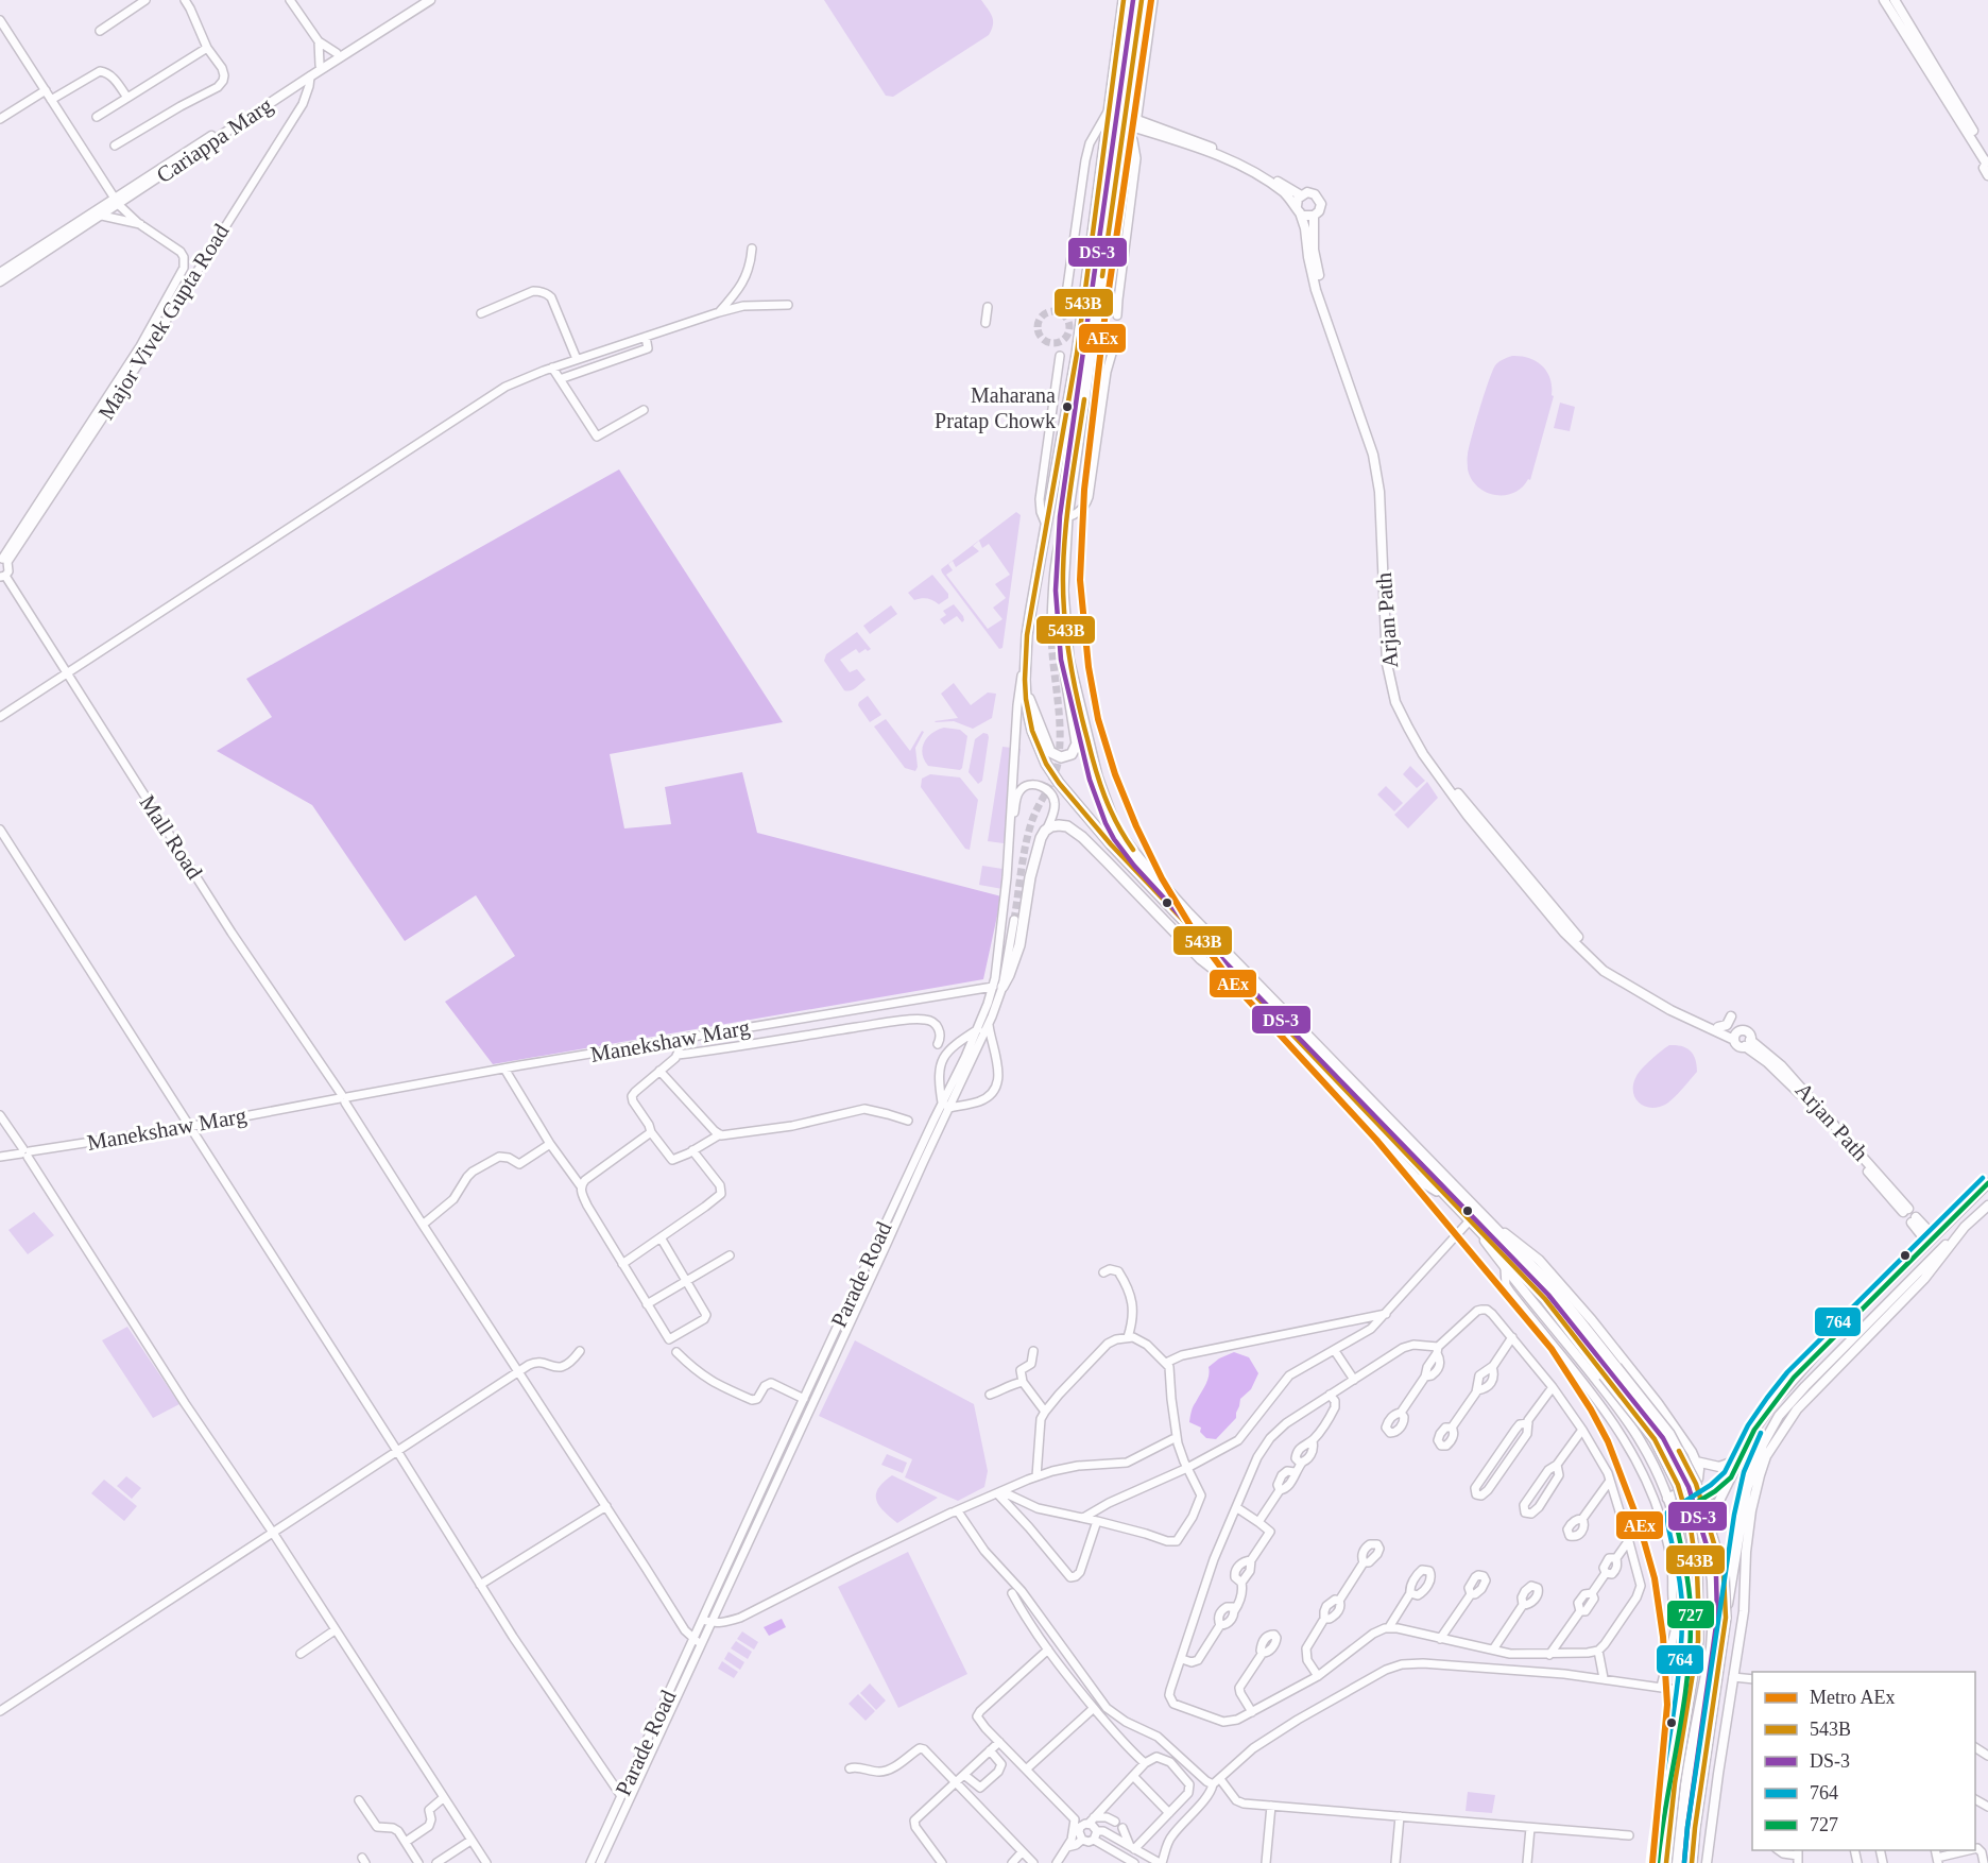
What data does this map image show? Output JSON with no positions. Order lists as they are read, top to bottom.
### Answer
{
  "streets": {
    "main road": ["Cariappa Marg", "Arjan Path"],
    "street": [
      "Major Vivek Gupta Road",
      "Mall Road",
      "Manekshaw Marg",
      "Parade Road"
    ]
  },
  "crossings": [
    ["Cariappa Marg", "Major Vivek Gupta Road"],
    ["Mall Road", "Manekshaw Marg"],
    ["Mall Road", "Parade Road"],
    ["Manekshaw Marg", "Parade Road"]
  ],
  "places": ["Maharana Pratap Chowk"],
  "lines": [
    "metro line AEx",
    "transit line 543B",
    "transit line DS-3",
    "transit line 764",
    "transit line 727"
  ],
  "legend": [
    "Metro AEx",
    "543B",
    "DS-3",
    "764",
    "727"
  ]
}
